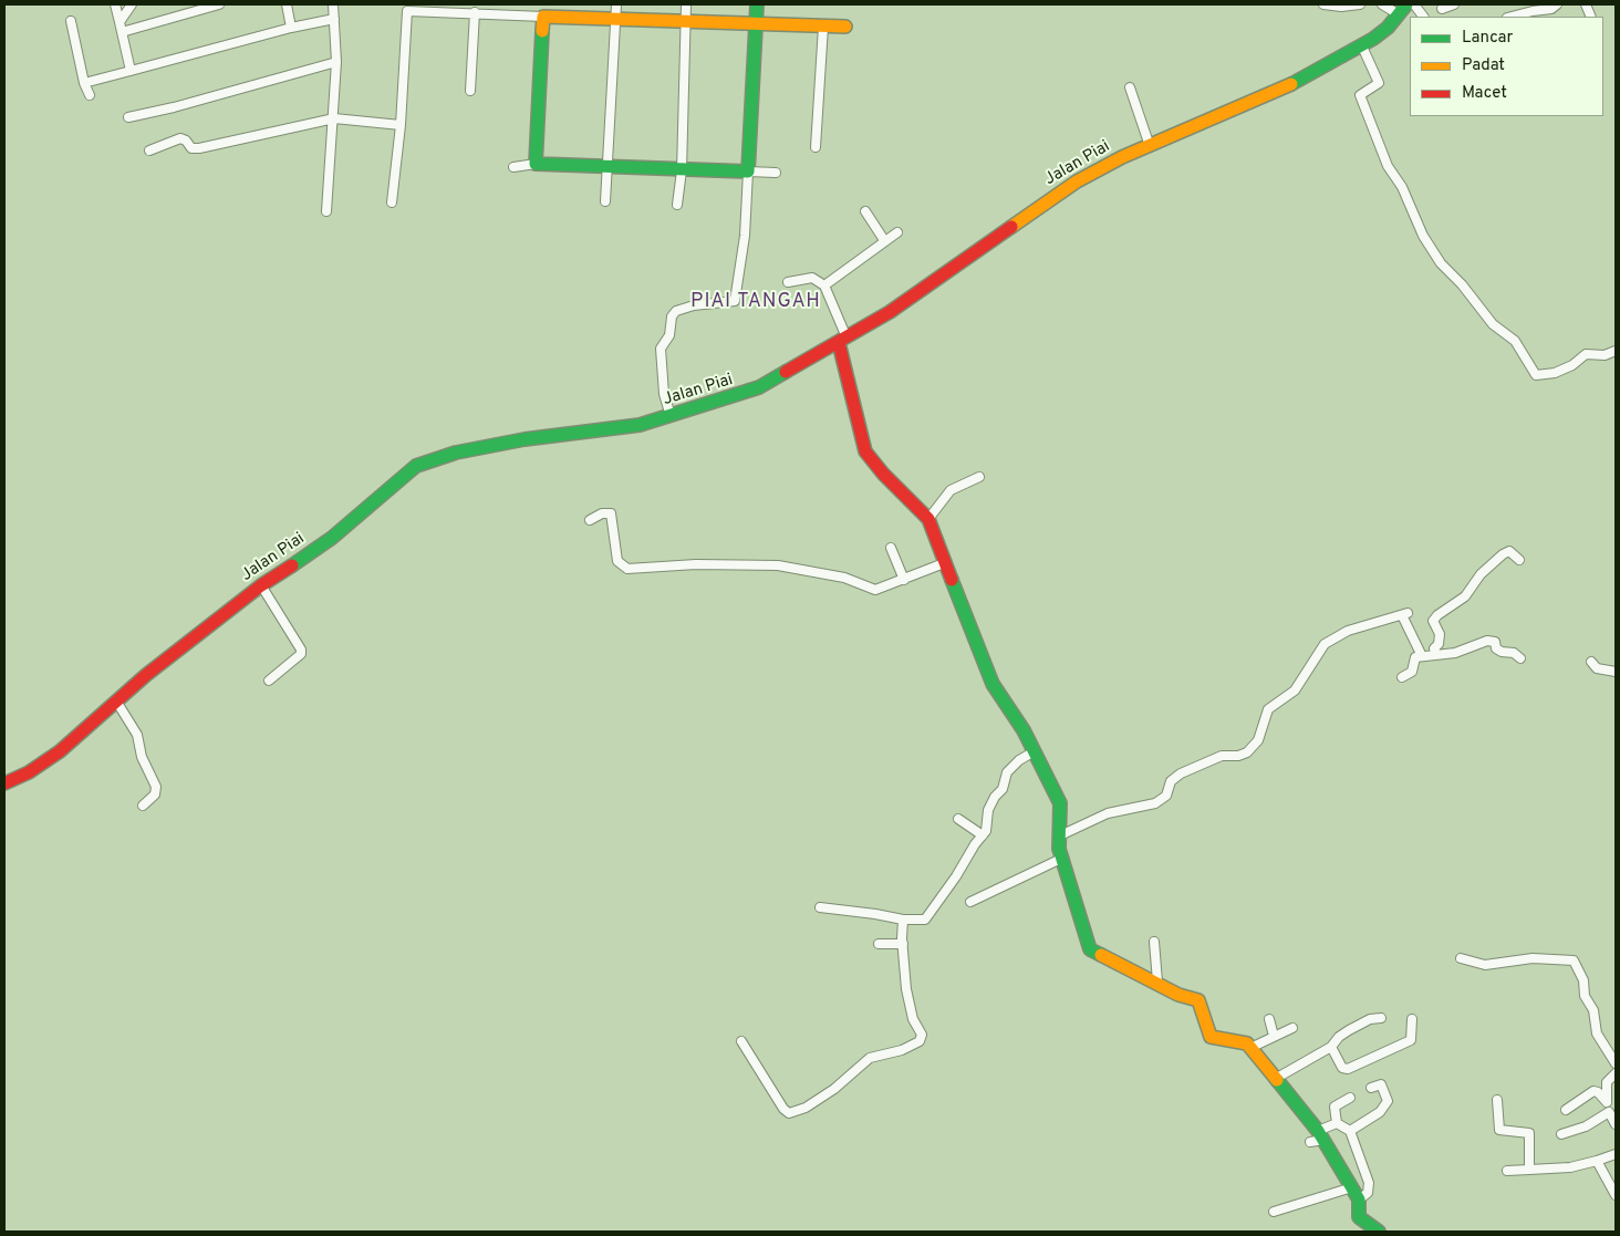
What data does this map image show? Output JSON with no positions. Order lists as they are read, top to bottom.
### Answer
{
  "streets": {
    "street": ["Jalan Piai"]
  },
  "districts": ["PIAI TANGAH"],
  "legend": ["Lancar", "Padat", "Macet"]
}
